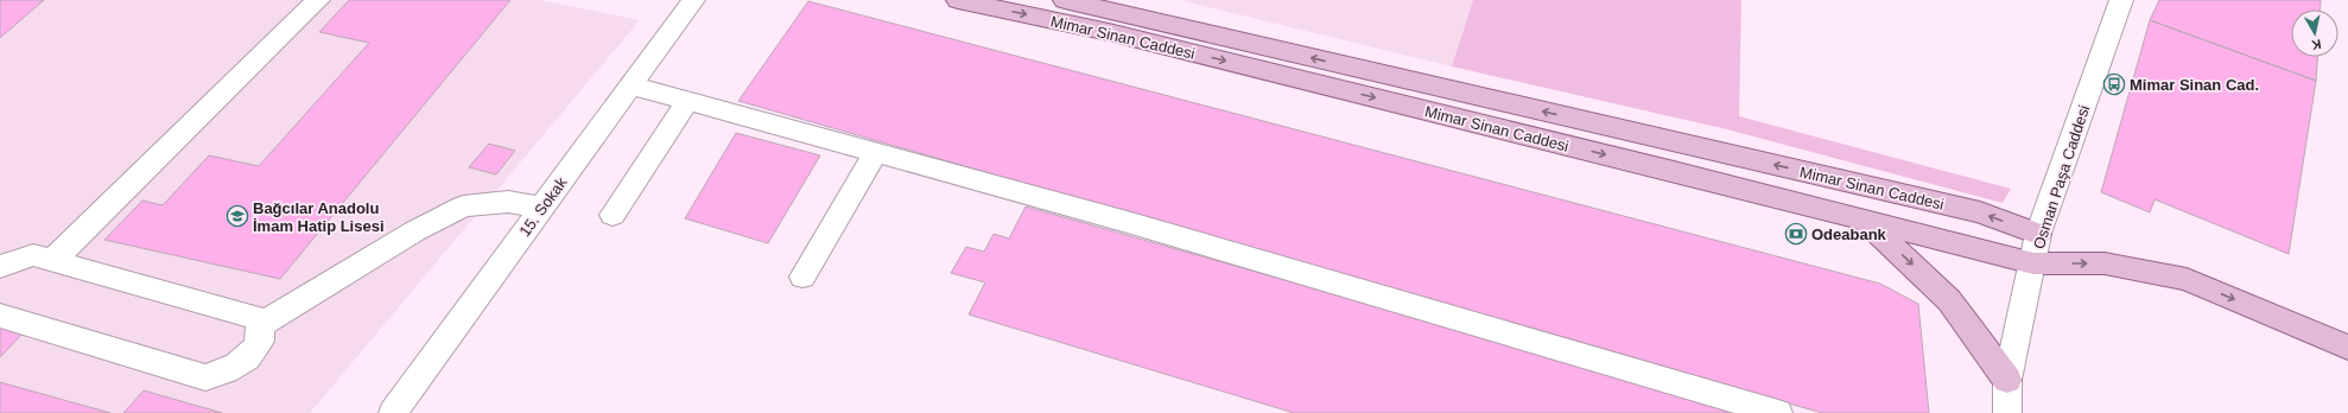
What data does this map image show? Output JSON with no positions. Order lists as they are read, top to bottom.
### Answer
{
  "streets": {
    "main road": ["Mimar Sinan Caddesi"],
    "street": ["Osman Paşa Caddesi", "15. Sokak"]
  },
  "crossings": [
    ["Mimar Sinan Caddesi", "Osman Paşa Caddesi"]
  ],
  "places": {
    "bus stop": ["Mimar Sinan Cad."],
    "school or university": ["Bağcılar Anadolu İmam Hatip Lisesi"],
    "bank": ["Odeabank"]
  },
  "north": "bottom"
}
